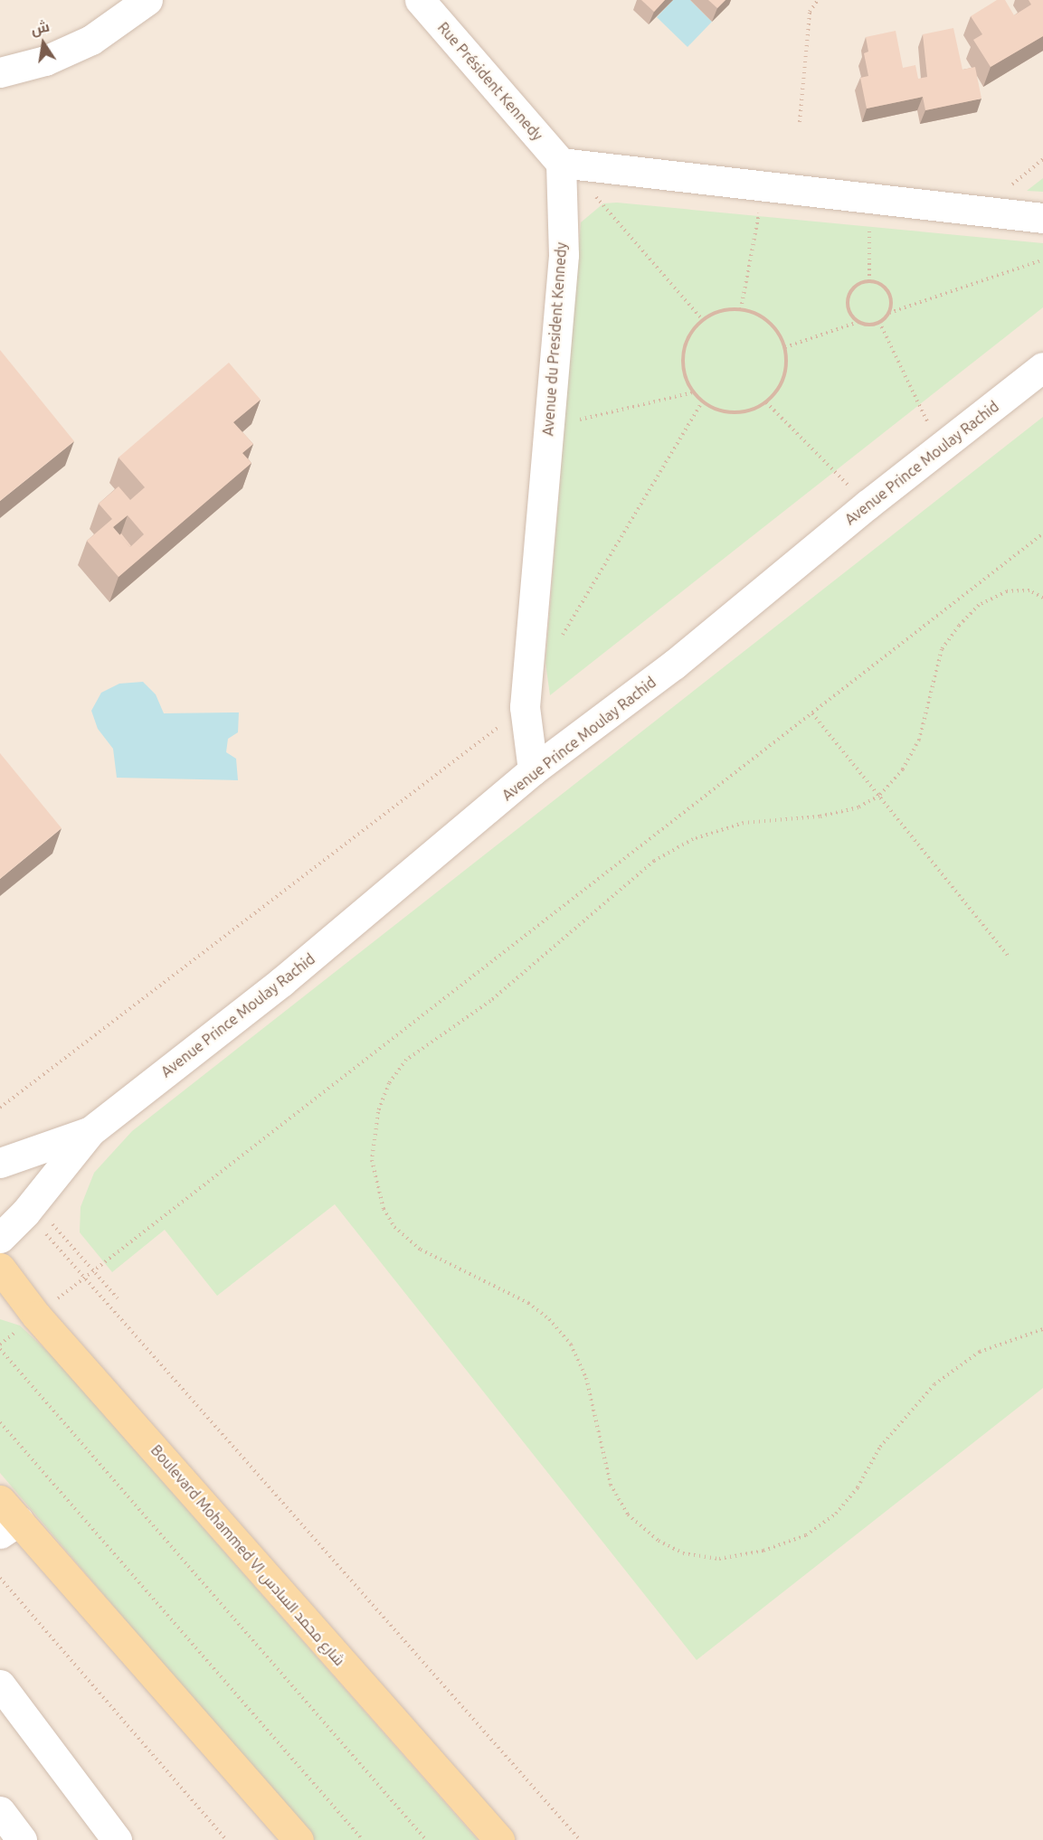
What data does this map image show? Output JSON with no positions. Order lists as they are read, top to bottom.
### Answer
{
  "streets": {
    "main road": ["Boulevard Mohammed VI شارع محمد السادس"],
    "street": ["Rue Président Kennedy", "Avenue du President Kennedy", "Avenue Prince Moulay Rachid"]
  },
  "crossings": [
    ["Rue Président Kennedy", "Avenue du President Kennedy"],
    ["Avenue du President Kennedy", "Avenue Prince Moulay Rachid"]
  ],
  "north": "top"
}
